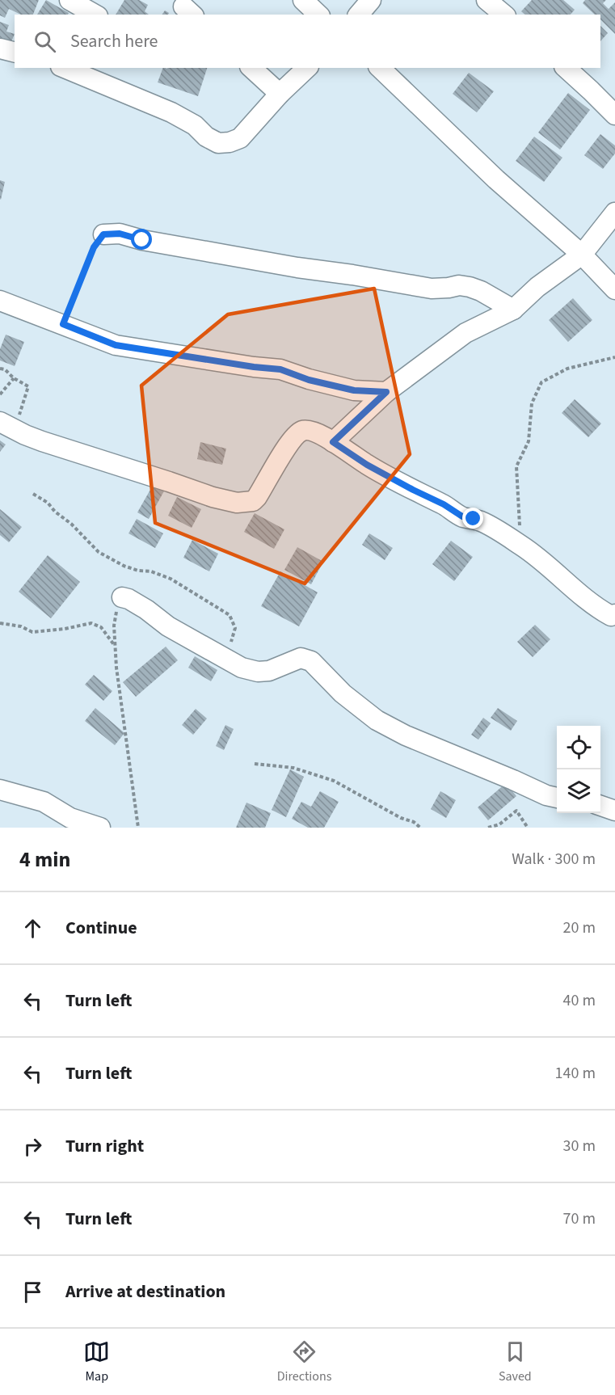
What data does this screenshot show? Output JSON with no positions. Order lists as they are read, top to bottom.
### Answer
{
  "page": {
    "search": "Search here",
    "heading": ["4 min", "Walk · 300 m"],
    "list": [
      ["Continue", "20 m"],
      ["Turn left", "40 m"],
      ["Turn left", "140 m"],
      ["Turn right", "30 m"],
      ["Turn left", "70 m"],
      "Arrive at destination"
    ],
    "nav": ["Map", "Directions", "Saved"]
  }
}
